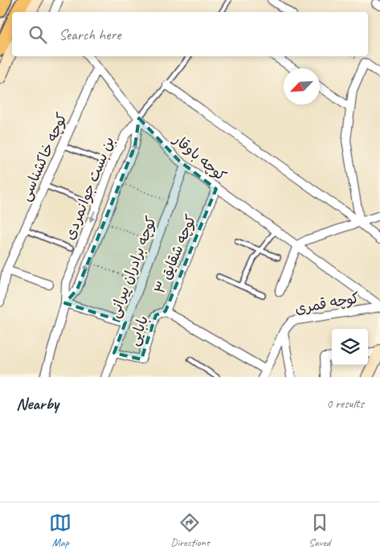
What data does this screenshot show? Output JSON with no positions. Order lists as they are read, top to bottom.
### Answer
{
  "streets": {
    "street": [
      "کوچه خاکشناسی",
      "کوچه باوقار",
      "بن بست جوانمردی",
      "کوچه شقایق ۳",
      "کوچه برادران پیرانی",
      "کوچه قمری",
      "بابایی"
    ]
  },
  "crossings": [
    ["کوچه خاکشناسی", "کوچه باوقار"],
    ["کوچه باوقار", "بن بست جوانمردی"],
    ["کوچه باوقار", "کوچه شقایق ۳"],
    ["کوچه باوقار", "کوچه برادران پیرانی"],
    ["کوچه باوقار", "کوچه قمری"],
    ["کوچه شقایق ۳", "کوچه قمری"],
    ["کوچه شقایق ۳", "بابایی"],
    ["کوچه برادران پیرانی", "بابایی"]
  ],
  "north": "bottom left",
  "page": {
    "search": "Search here",
    "heading": ["Nearby", "0 results"],
    "nav": ["Map", "Directions", "Saved"]
  }
}
